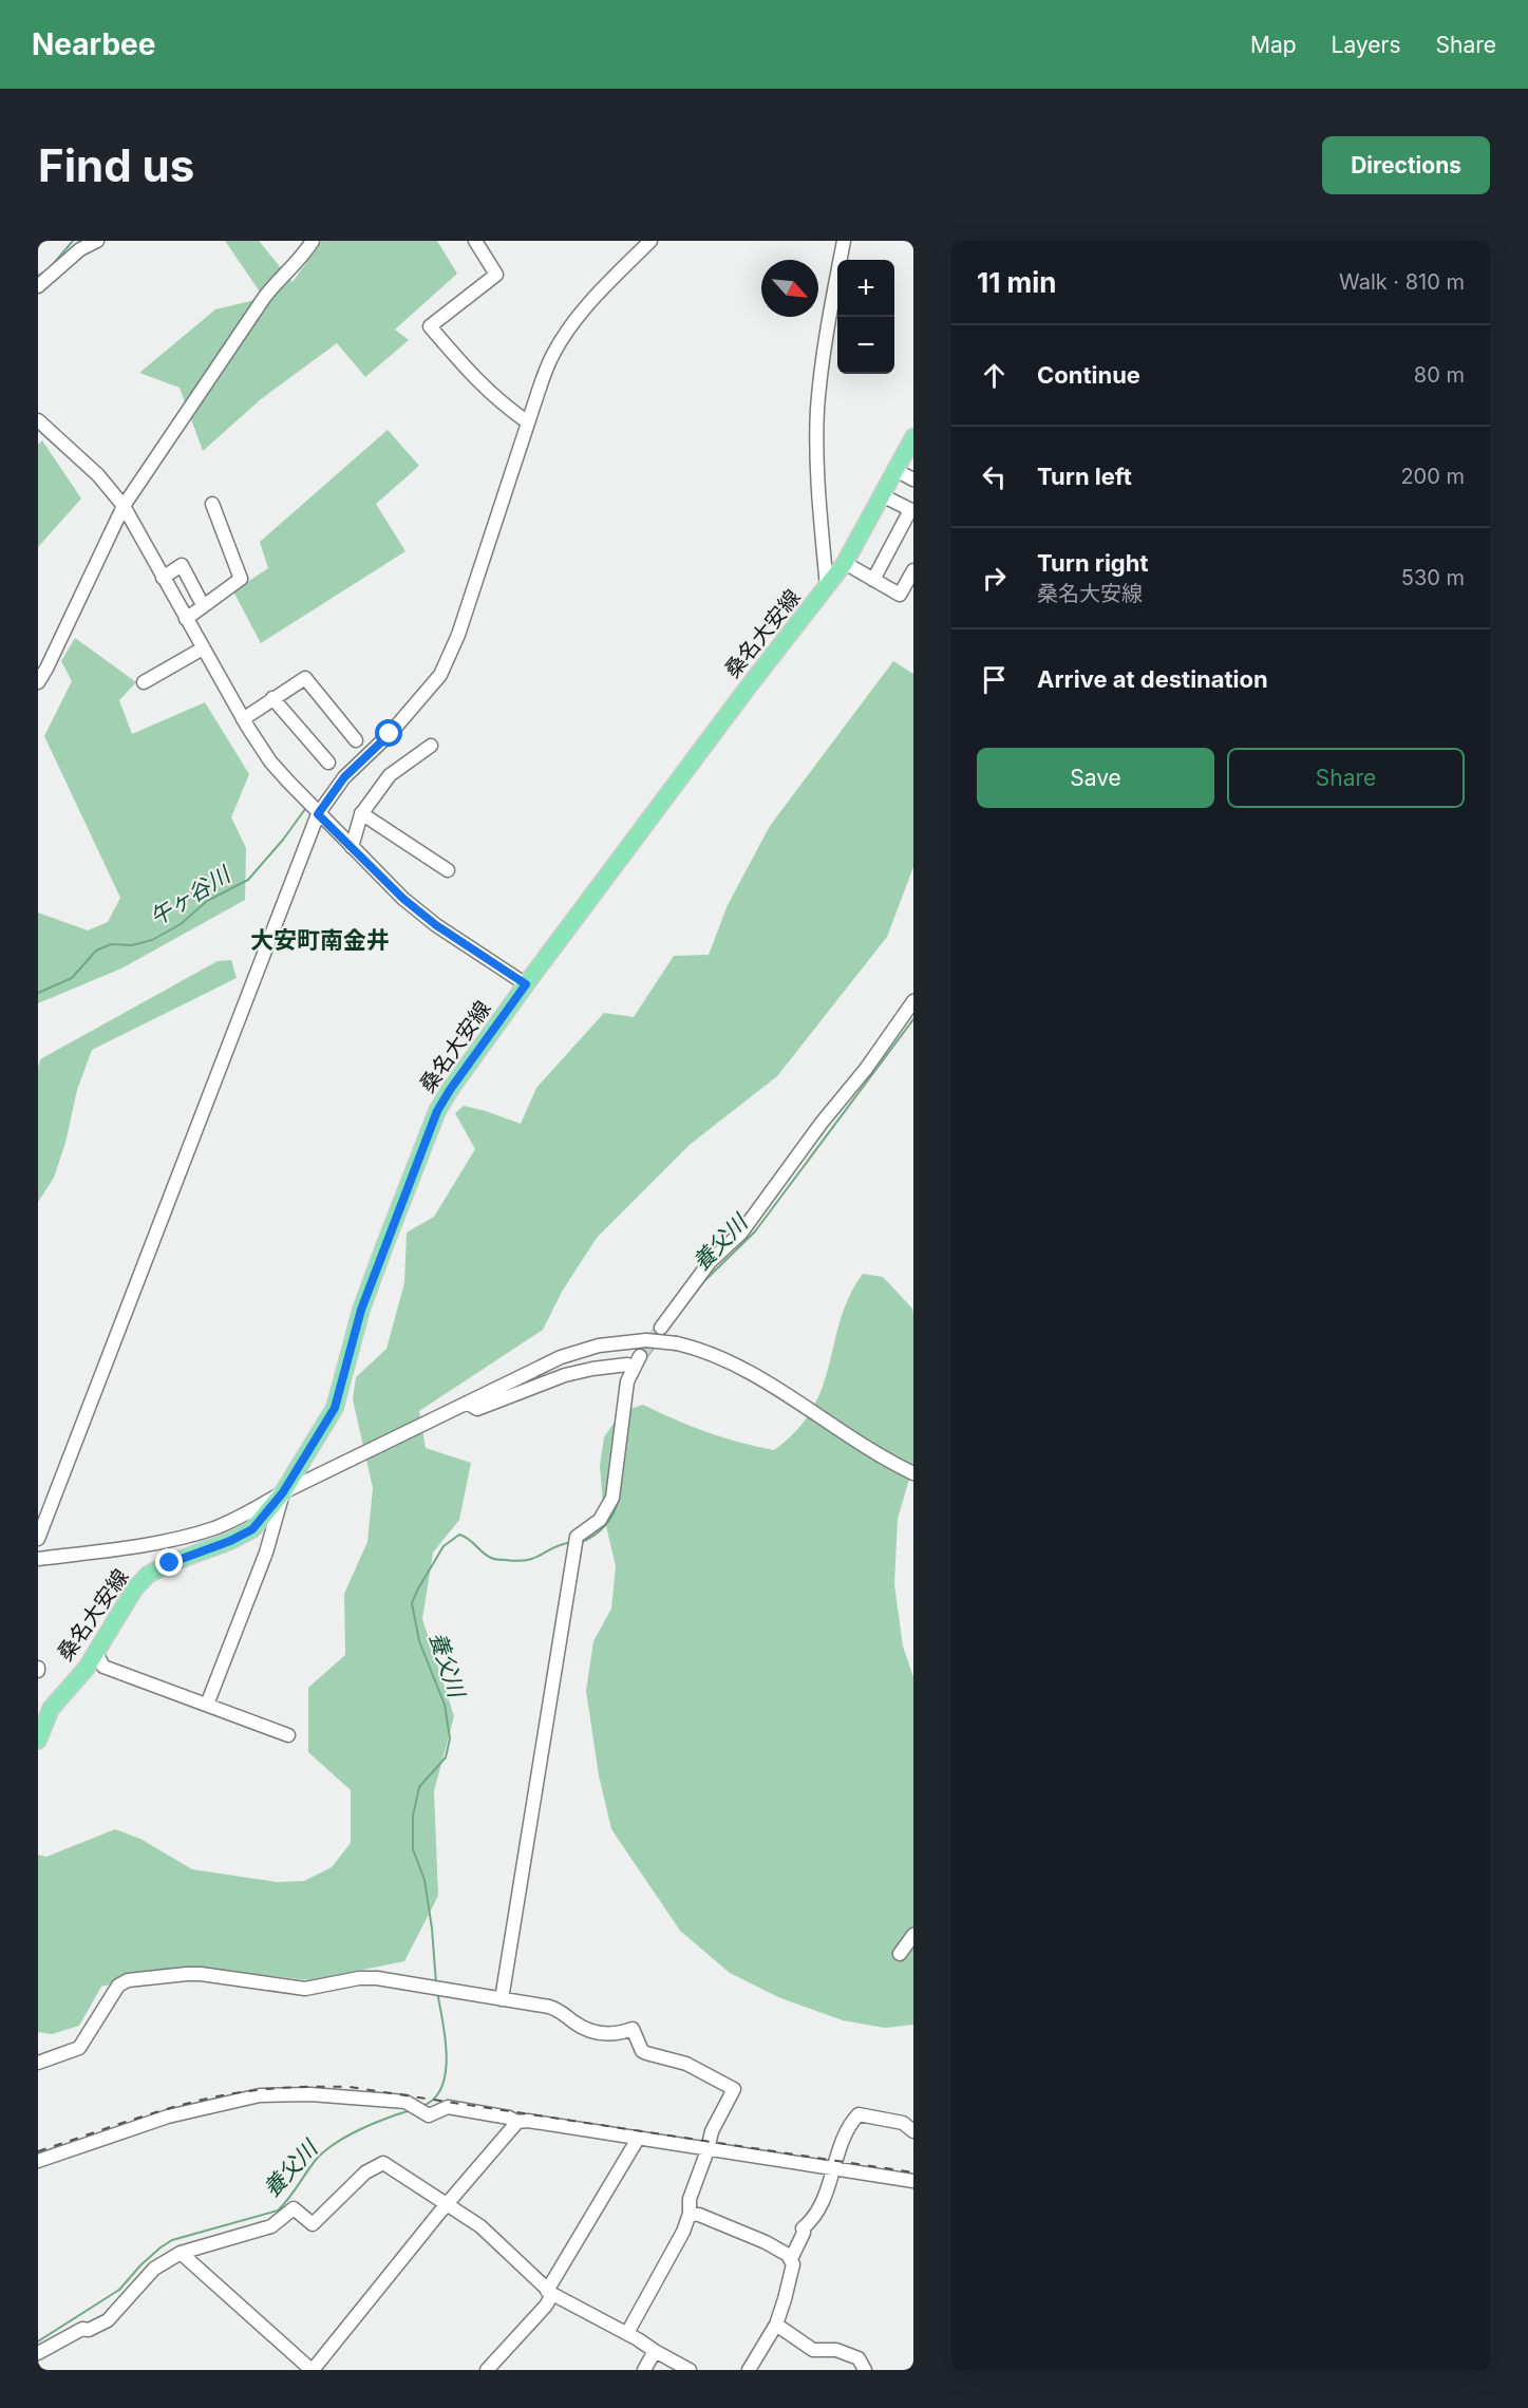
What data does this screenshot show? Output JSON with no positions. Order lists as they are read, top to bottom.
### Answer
{
  "streets": {
    "main road": ["桑名大安線"]
  },
  "districts": ["大安町南金井"],
  "water": ["午ヶ谷川", "養父川"],
  "north": "bottom right",
  "page": {
    "header": "Nearbee",
    "nav": ["Map", "Layers", "Share"],
    "buttons": [
      "Directions",
      ["Save", "Share"]
    ],
    "title": "Find us",
    "heading": ["11 min", "Walk · 810 m"],
    "map_buttons": ["+", "−"],
    "list": [
      ["Continue", "80 m"],
      ["Turn left", "200 m"],
      ["Turn right", "桑名大安線", "530 m"],
      "Arrive at destination"
    ]
  }
}
